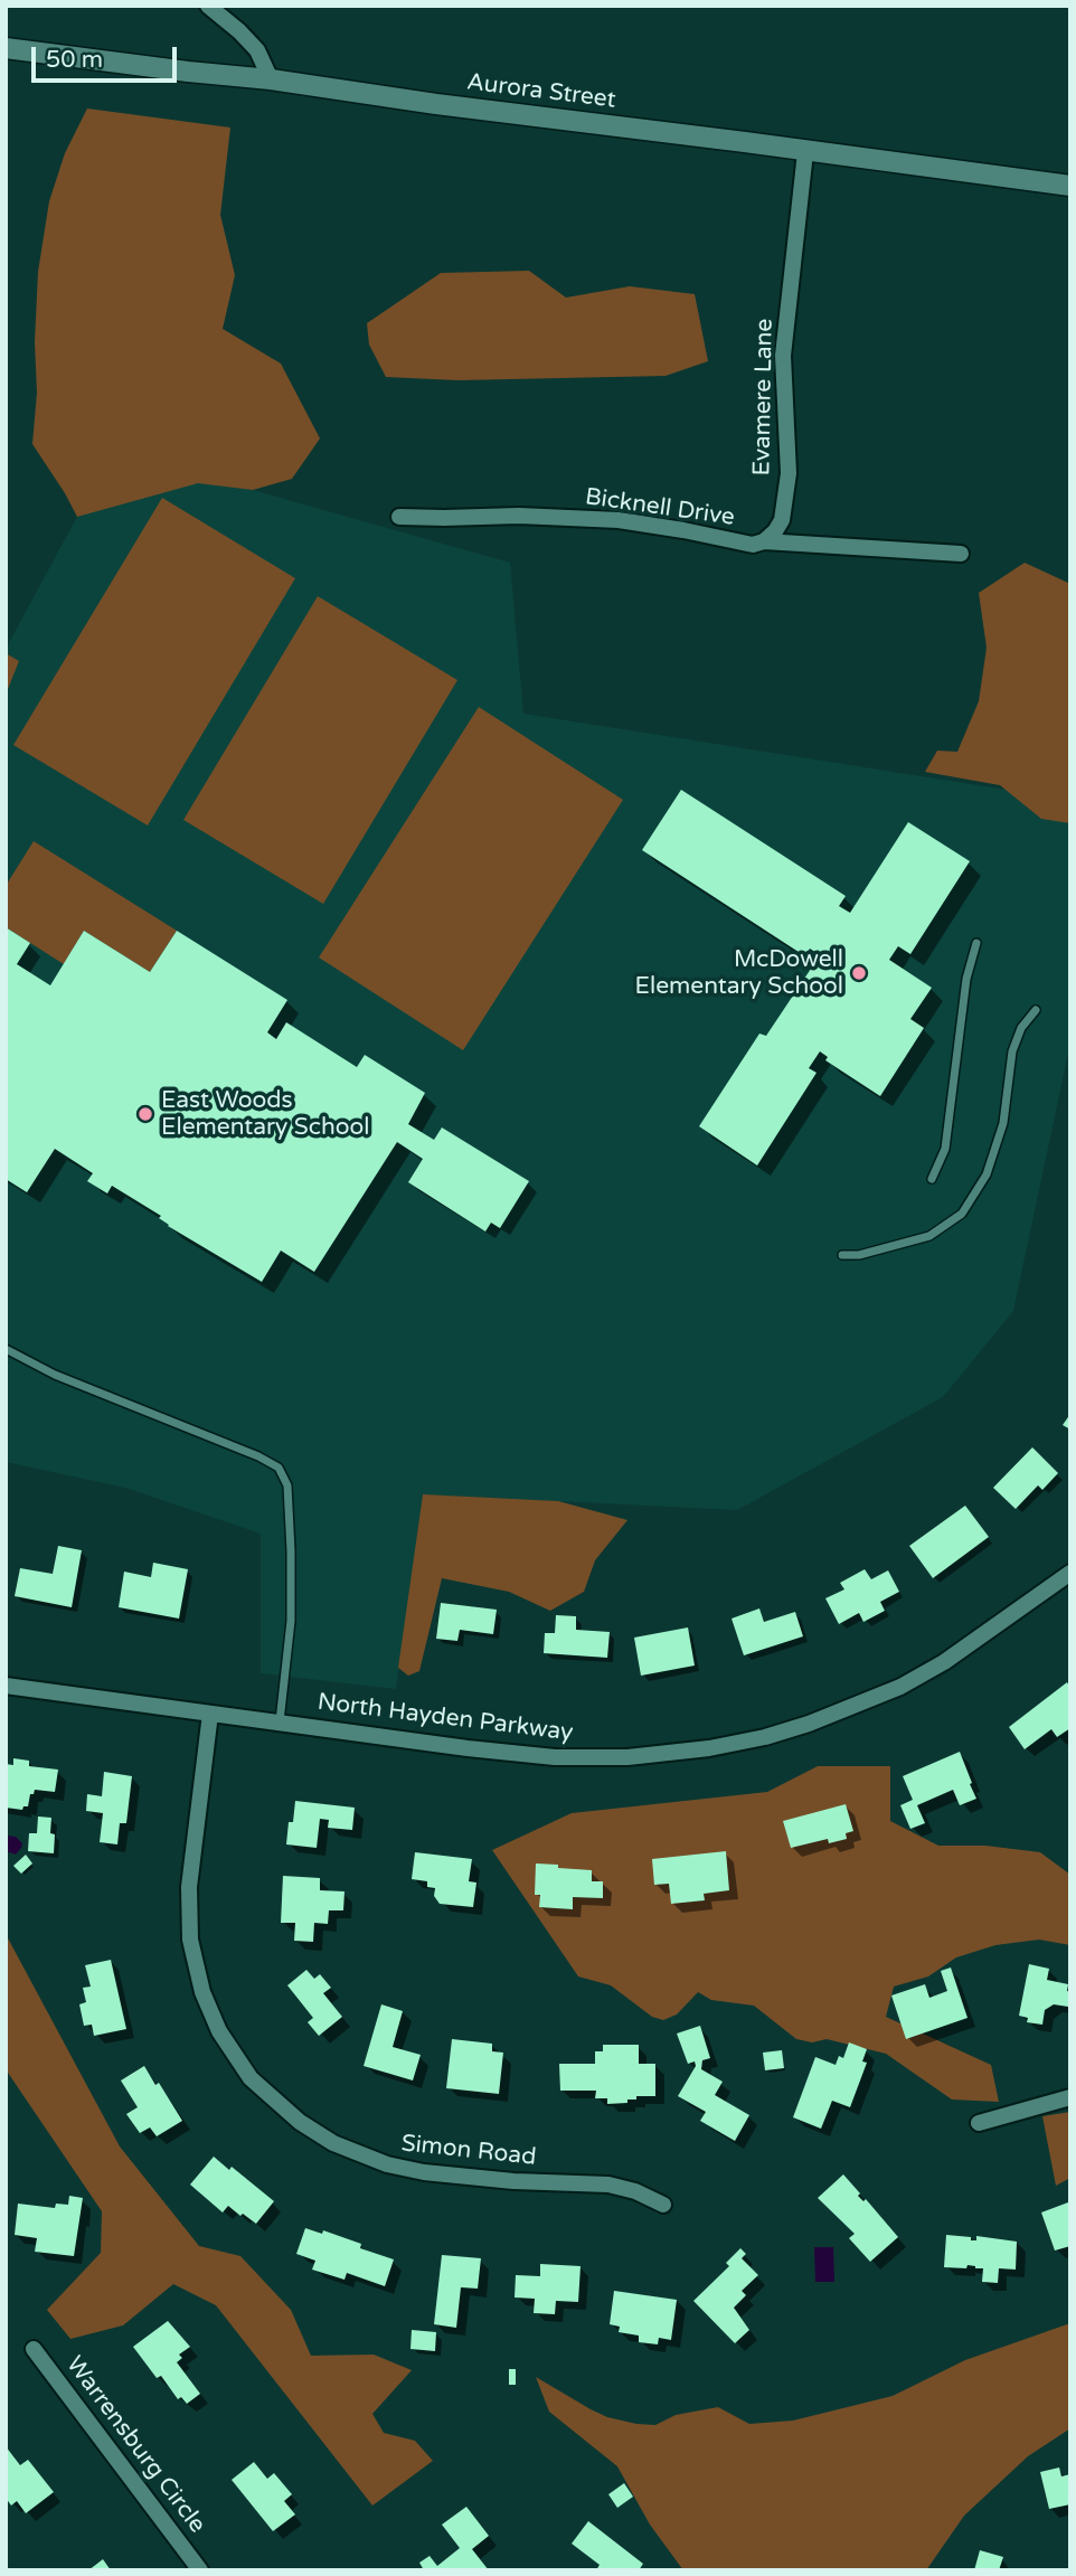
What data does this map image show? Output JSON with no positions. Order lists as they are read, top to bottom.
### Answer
{
  "streets": {
    "street": [
      "Aurora Street",
      "Evamere Lane",
      "Bicknell Drive",
      "North Hayden Parkway",
      "Simon Road",
      "Warrensburg Circle"
    ]
  },
  "crossings": [
    ["Aurora Street", "Evamere Lane"],
    ["Evamere Lane", "Bicknell Drive"],
    ["North Hayden Parkway", "Simon Road"]
  ],
  "places": ["McDowell Elementary School", "East Woods Elementary School"],
  "scale_bar": "50 m"
}
